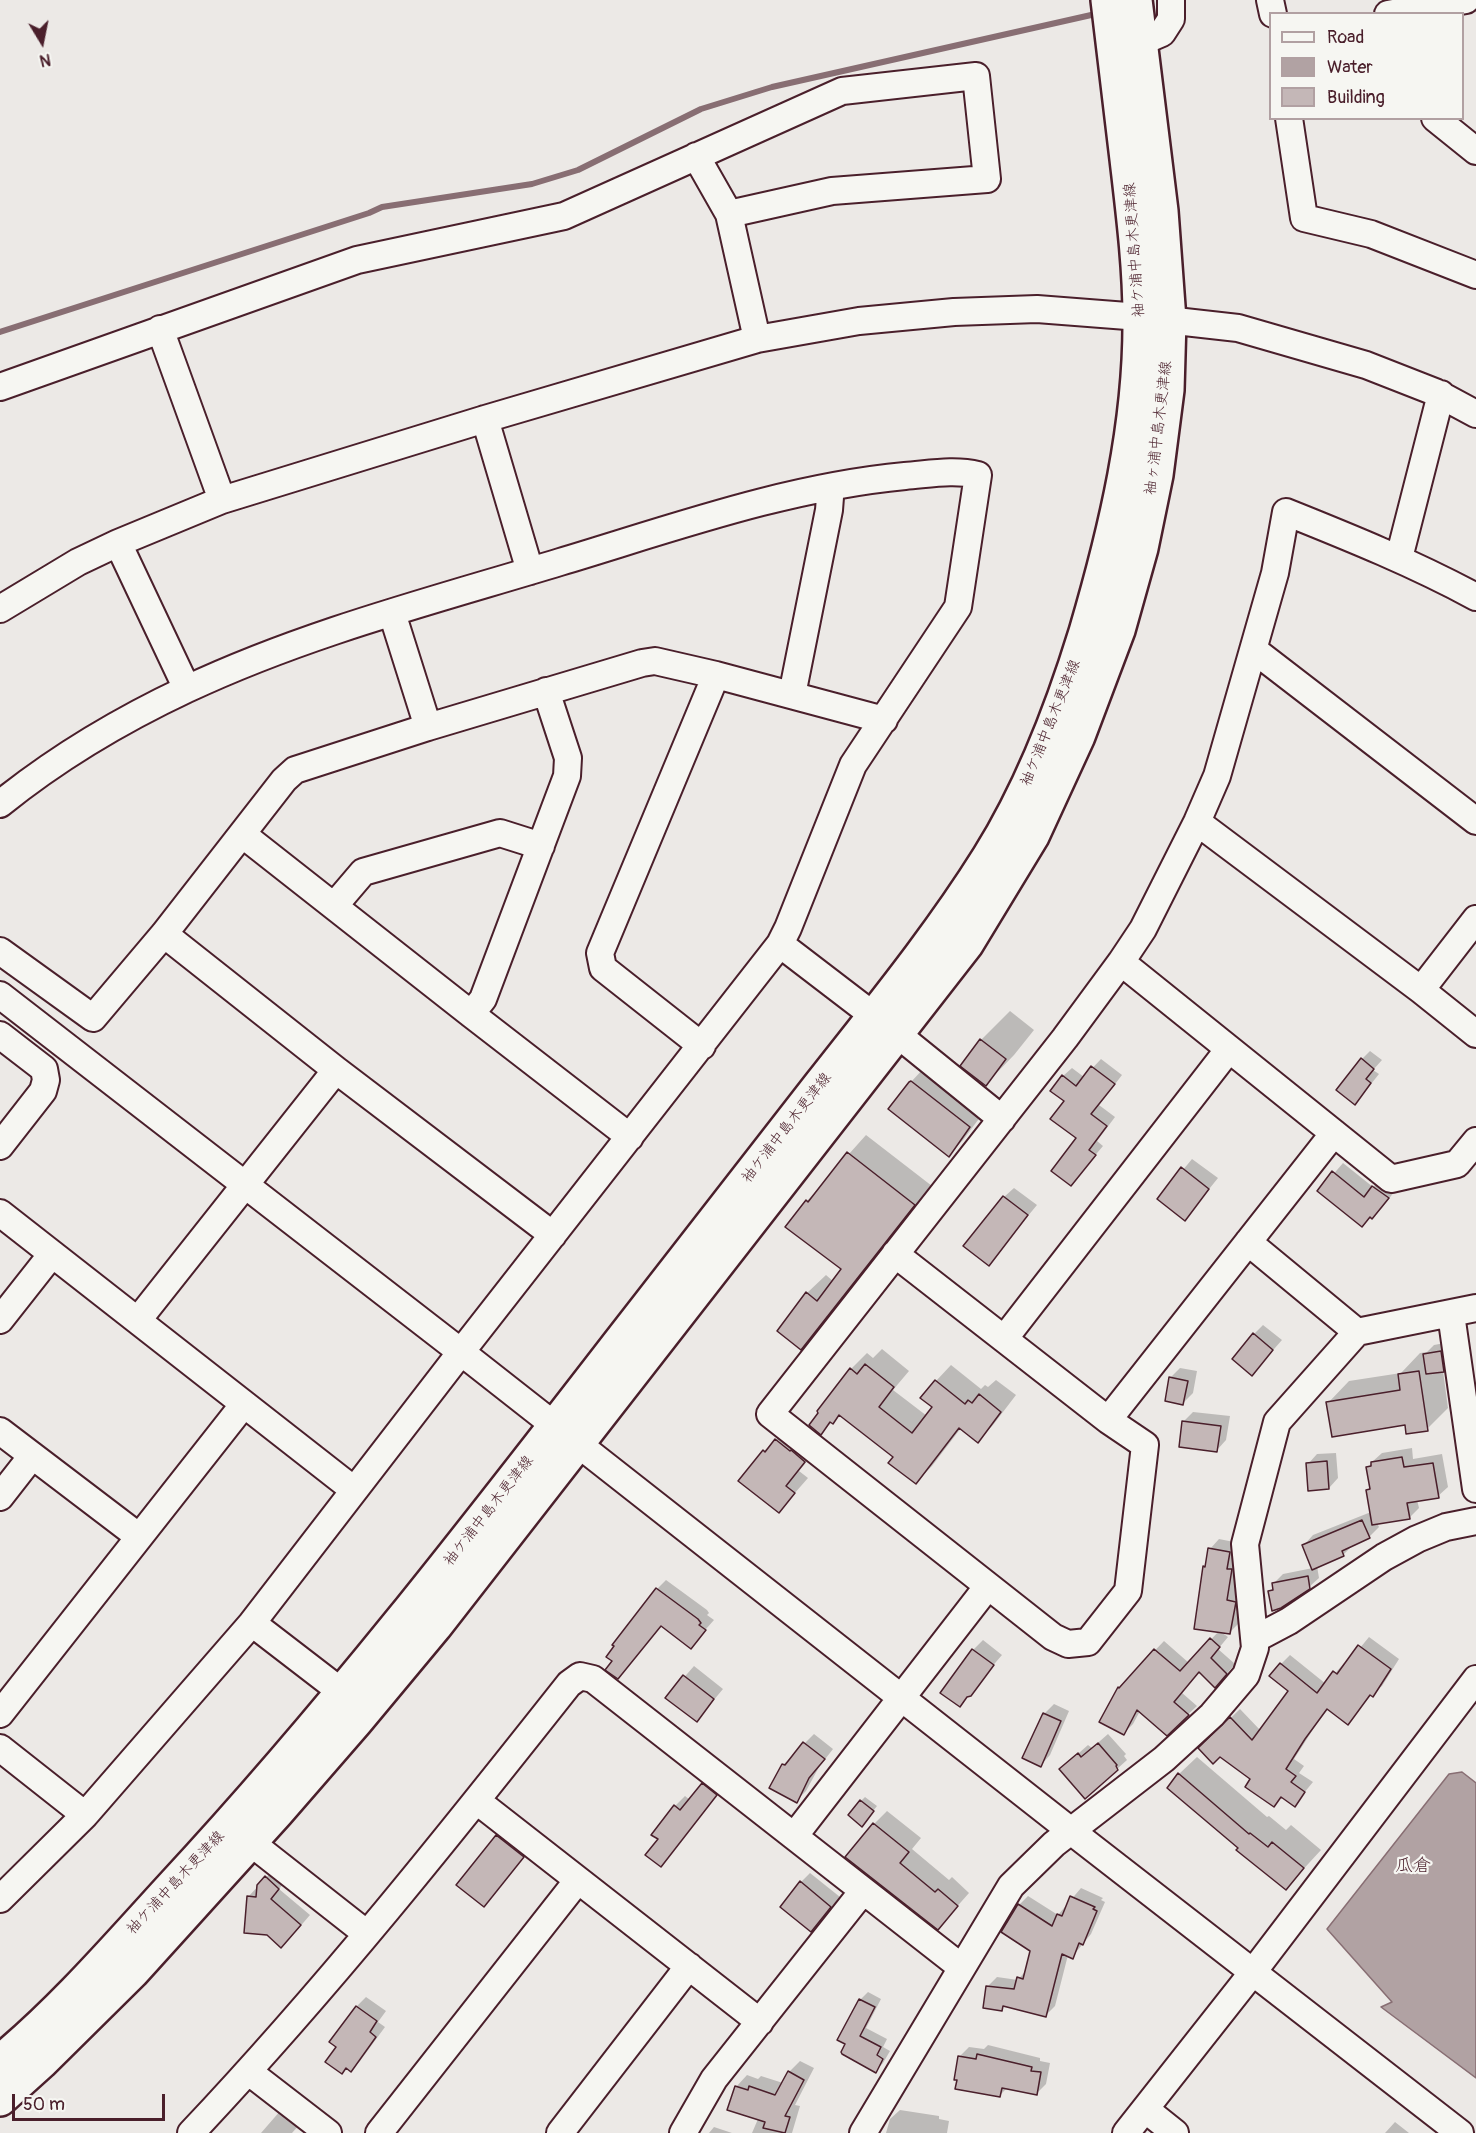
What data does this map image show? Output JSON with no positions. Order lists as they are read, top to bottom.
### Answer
{
  "streets": {
    "main road": ["袖ケ浦中島木更津線", "袖ヶ浦中島木更津線"]
  },
  "crossings": [
    ["袖ケ浦中島木更津線", "袖ヶ浦中島木更津線"]
  ],
  "districts": ["瓜倉"],
  "legend": ["Road", "Water", "Building"],
  "scale_bar": "50 m",
  "north": "bottom"
}
